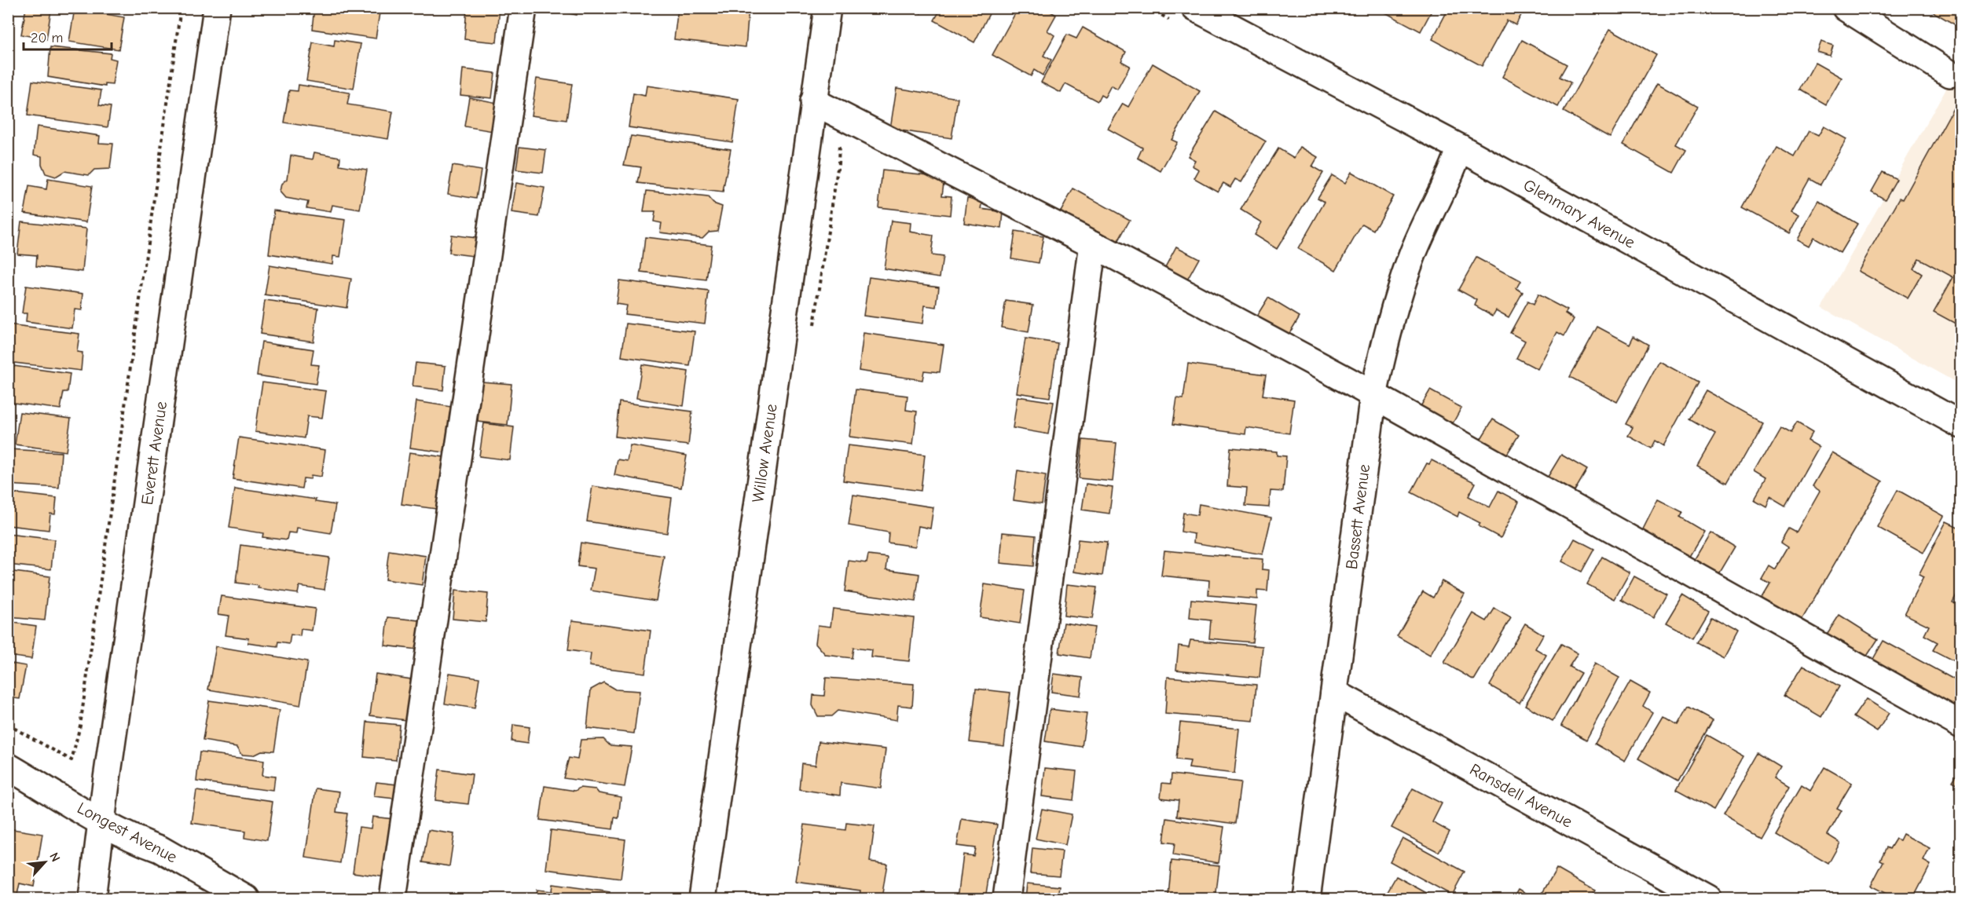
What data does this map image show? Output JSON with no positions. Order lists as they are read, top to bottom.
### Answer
{
  "streets": {
    "street": [
      "Glenmary Avenue",
      "Everett Avenue",
      "Willow Avenue",
      "Bassett Avenue",
      "Ransdell Avenue",
      "Longest Avenue"
    ]
  },
  "crossings": [
    ["Glenmary Avenue", "Bassett Avenue"],
    ["Everett Avenue", "Longest Avenue"],
    ["Bassett Avenue", "Ransdell Avenue"]
  ],
  "scale_bar": "20 m",
  "north": "top right"
}
